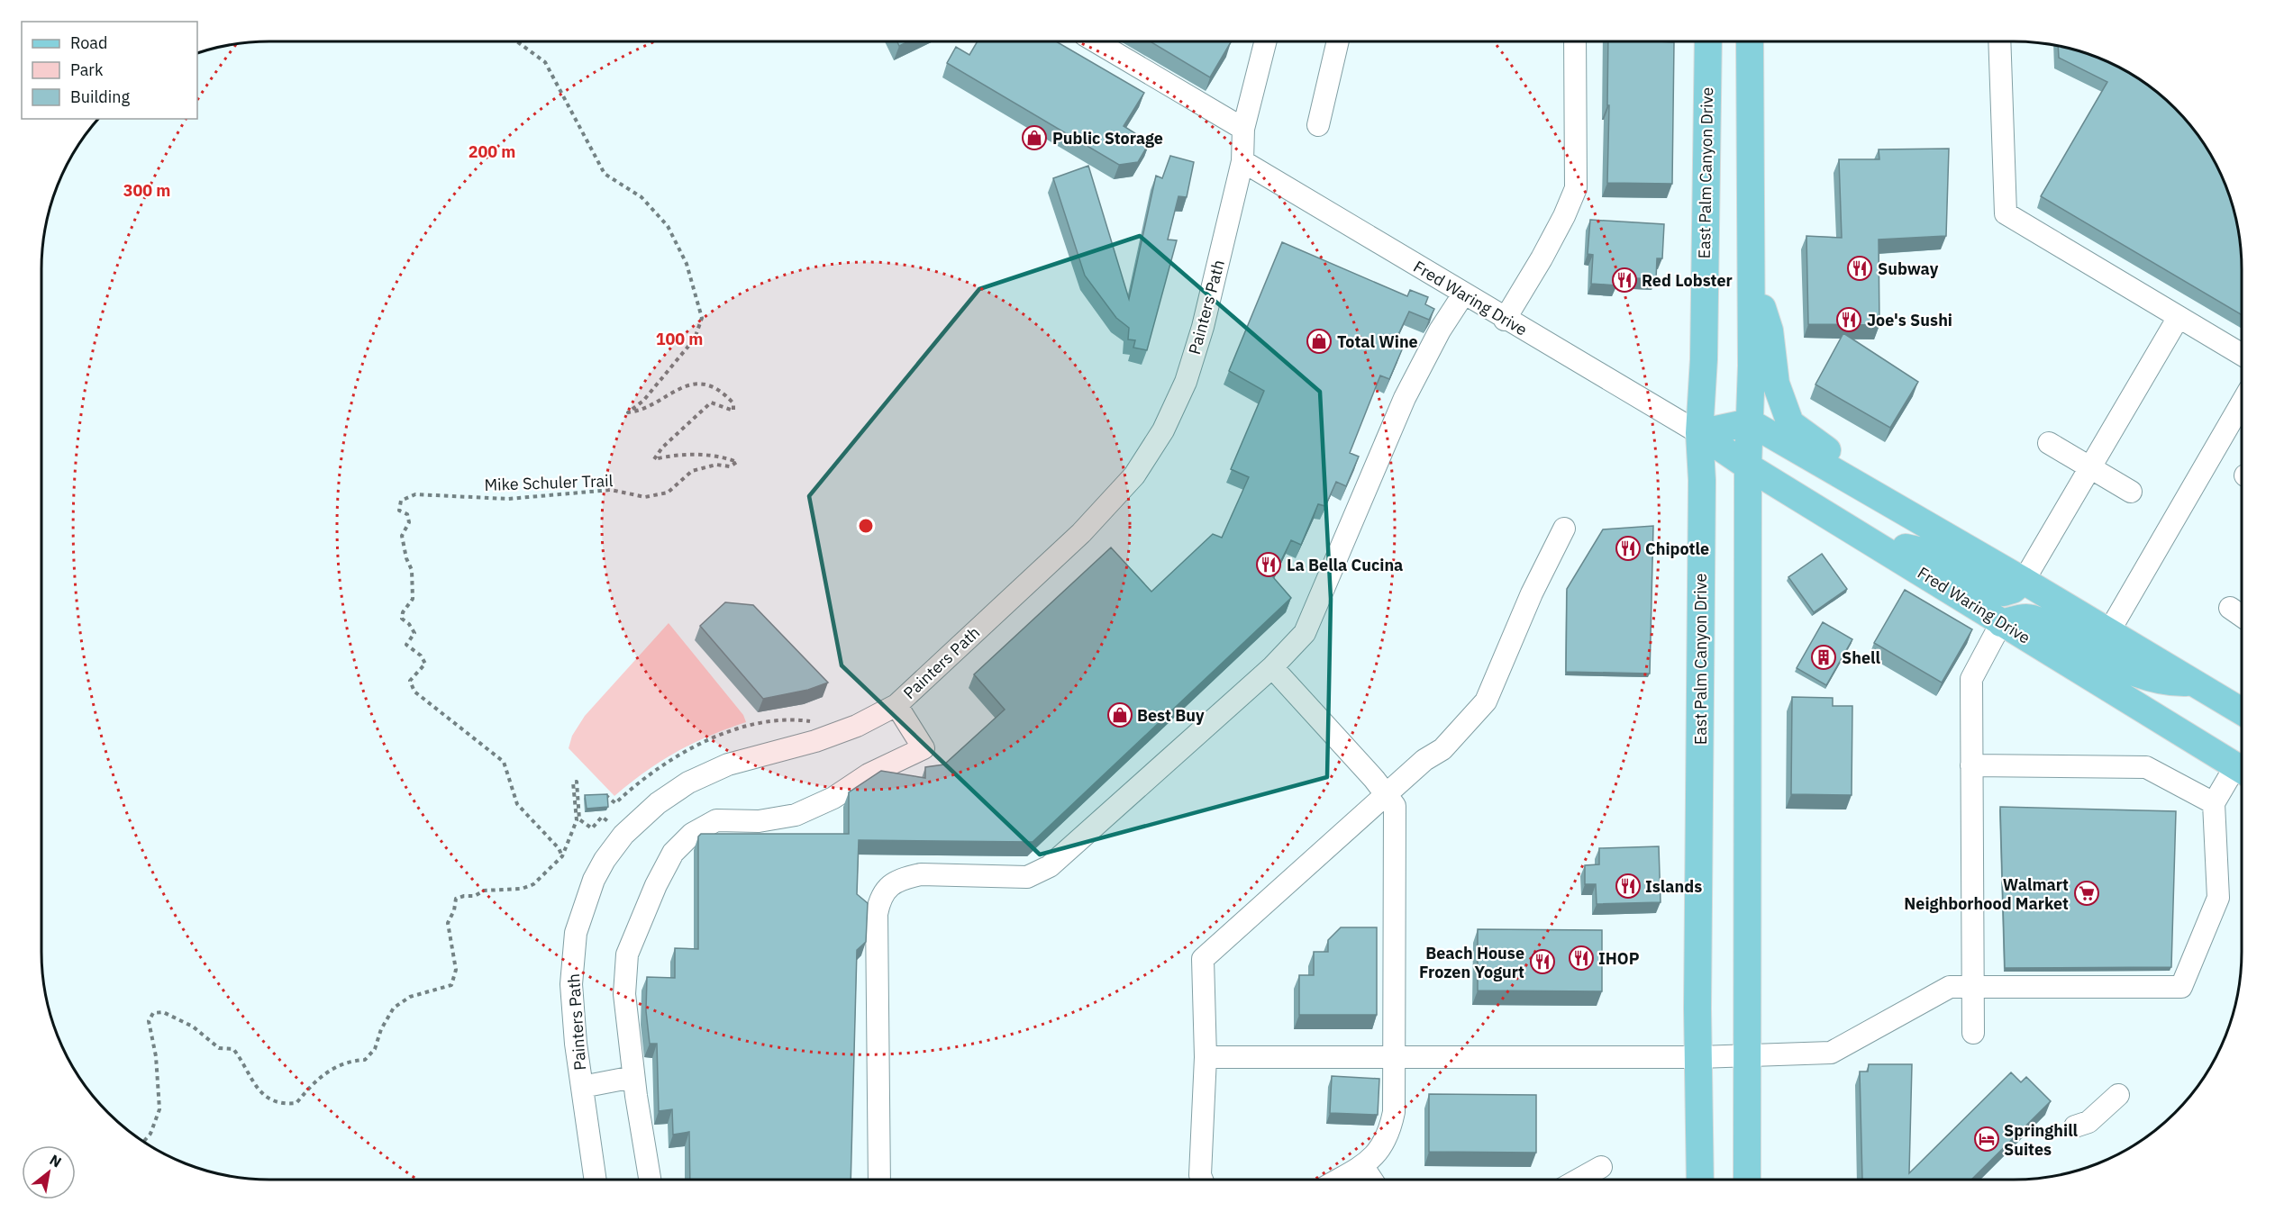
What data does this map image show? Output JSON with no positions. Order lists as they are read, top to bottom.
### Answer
{
  "streets": {
    "main road": ["East Palm Canyon Drive", "Fred Waring Drive"],
    "street": ["Painters Path"],
    "path": ["Mike Schuler Trail"]
  },
  "crossings": [
    ["East Palm Canyon Drive", "Fred Waring Drive"],
    ["Fred Waring Drive", "Painters Path"]
  ],
  "places": {
    "shop": ["Public Storage", "Total Wine", "Best Buy"],
    "restaurant": [
      "Subway",
      "Red Lobster",
      "Joe's Sushi",
      "Chipotle",
      "La Bella Cucina",
      "Islands",
      "IHOP",
      "Beach House Frozen Yogurt"
    ],
    "building": ["Shell"],
    "supermarket": ["Walmart Neighborhood Market"],
    "hotel": ["Springhill Suites"]
  },
  "legend": ["Road", "Park", "Building"],
  "north": "top right",
  "rings": ["200 m", "300 m", "100 m"]
}
